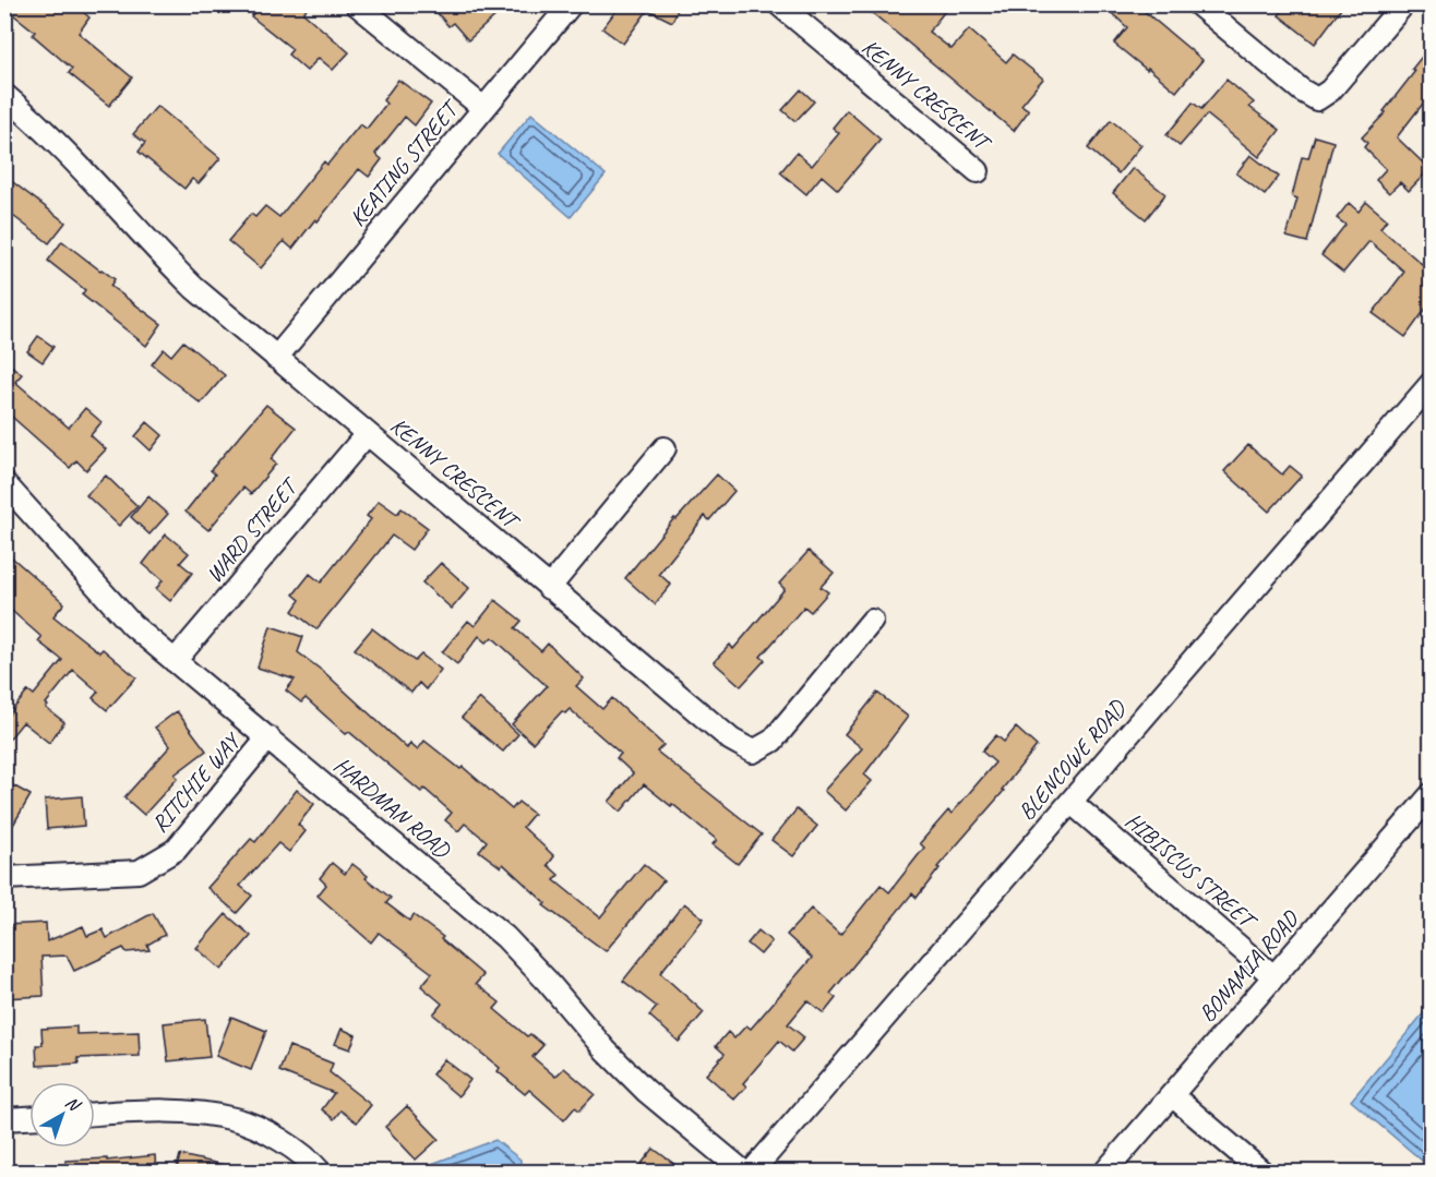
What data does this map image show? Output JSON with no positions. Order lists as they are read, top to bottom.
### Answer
{
  "streets": {
    "street": [
      "KENNY CRESCENT",
      "KEATING STREET",
      "WARD STREET",
      "BLENCOWE ROAD",
      "RITCHIE WAY",
      "HARDMAN ROAD",
      "HIBISCUS STREET",
      "BONAMIA ROAD"
    ]
  },
  "crossings": [
    ["KENNY CRESCENT", "KEATING STREET"],
    ["KENNY CRESCENT", "WARD STREET"],
    ["WARD STREET", "HARDMAN ROAD"],
    ["BLENCOWE ROAD", "HIBISCUS STREET"],
    ["RITCHIE WAY", "HARDMAN ROAD"],
    ["HIBISCUS STREET", "BONAMIA ROAD"]
  ],
  "north": "top right"
}
